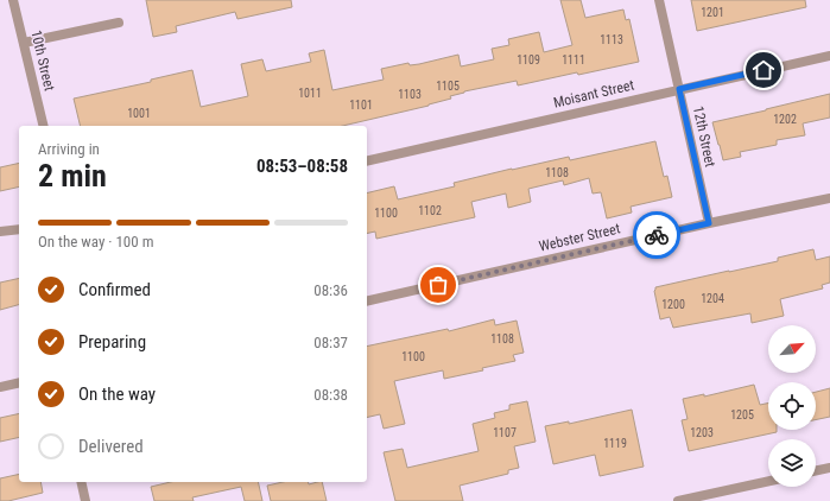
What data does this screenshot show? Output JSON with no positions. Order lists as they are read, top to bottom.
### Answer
{
  "streets": {
    "street": [
      "10th Street",
      "Moisant Street",
      "12th Street",
      "Webster Street"
    ]
  },
  "crossings": [
    ["Moisant Street", "12th Street"],
    ["12th Street", "Webster Street"]
  ],
  "house_numbers": [
    "1201",
    "1113",
    "1109",
    "1111",
    "1105",
    "1011",
    "1103",
    "1101",
    "1001",
    "1202",
    "1108",
    "1102",
    "1100",
    "1204",
    "1200",
    "1108",
    "1100",
    "1205",
    "1107",
    "1203",
    "1119"
  ],
  "north": "top right",
  "page": {
    "heading": ["2 min", "Arriving in", "08:53–08:58"],
    "bar": "On the way · 100 m",
    "list": [
      ["Confirmed", "08:36"],
      ["Preparing", "08:37"],
      ["On the way", "08:38"],
      "Delivered"
    ]
  }
}
